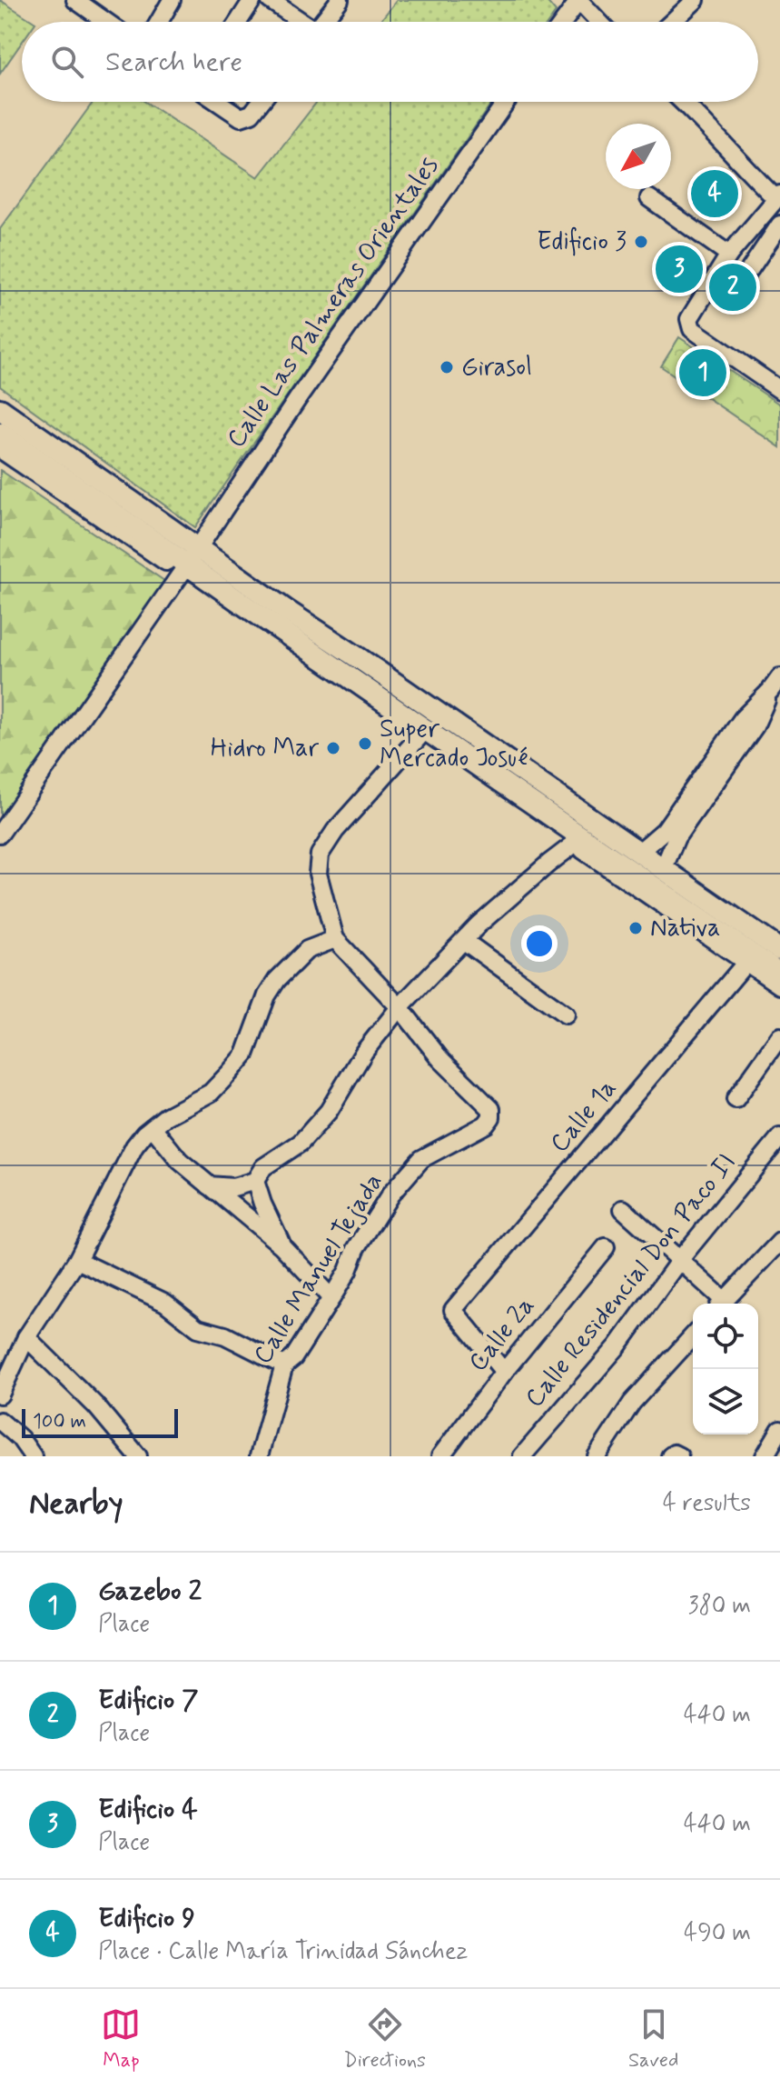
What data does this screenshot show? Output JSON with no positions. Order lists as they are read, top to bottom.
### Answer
{
  "streets": {
    "street": [
      "Calle Las Palmeras Orientales",
      "Calle 1a",
      "Calle Manuel Tejada",
      "Calle Residencial Don Paco II",
      "Calle 2a"
    ]
  },
  "crossings": [
    ["Calle 1a", "Calle 2a"]
  ],
  "places": [
    "Edificio 3",
    "Girasol",
    "Super Mercado Josué",
    "Hidro Mar",
    "Nativa"
  ],
  "scale_bar": "100 m",
  "north": "bottom left",
  "page": {
    "search": "Search here",
    "pins": [
      "4",
      "3",
      "2",
      "1"
    ],
    "scale": "100 m",
    "heading": ["Nearby", "4 results"],
    "list": [
      {
        "mark": "1",
        "name": "Gazebo 2",
        "note": "Place",
        "value": "380 m"
      },
      {
        "mark": "2",
        "name": "Edificio 7",
        "note": "Place",
        "value": "440 m"
      },
      {
        "mark": "3",
        "name": "Edificio 4",
        "note": "Place",
        "value": "440 m"
      },
      {
        "mark": "4",
        "name": "Edificio 9",
        "note": "Place · Calle María Trinidad Sánchez",
        "value": "490 m"
      }
    ],
    "nav": ["Map", "Directions", "Saved"]
  }
}
